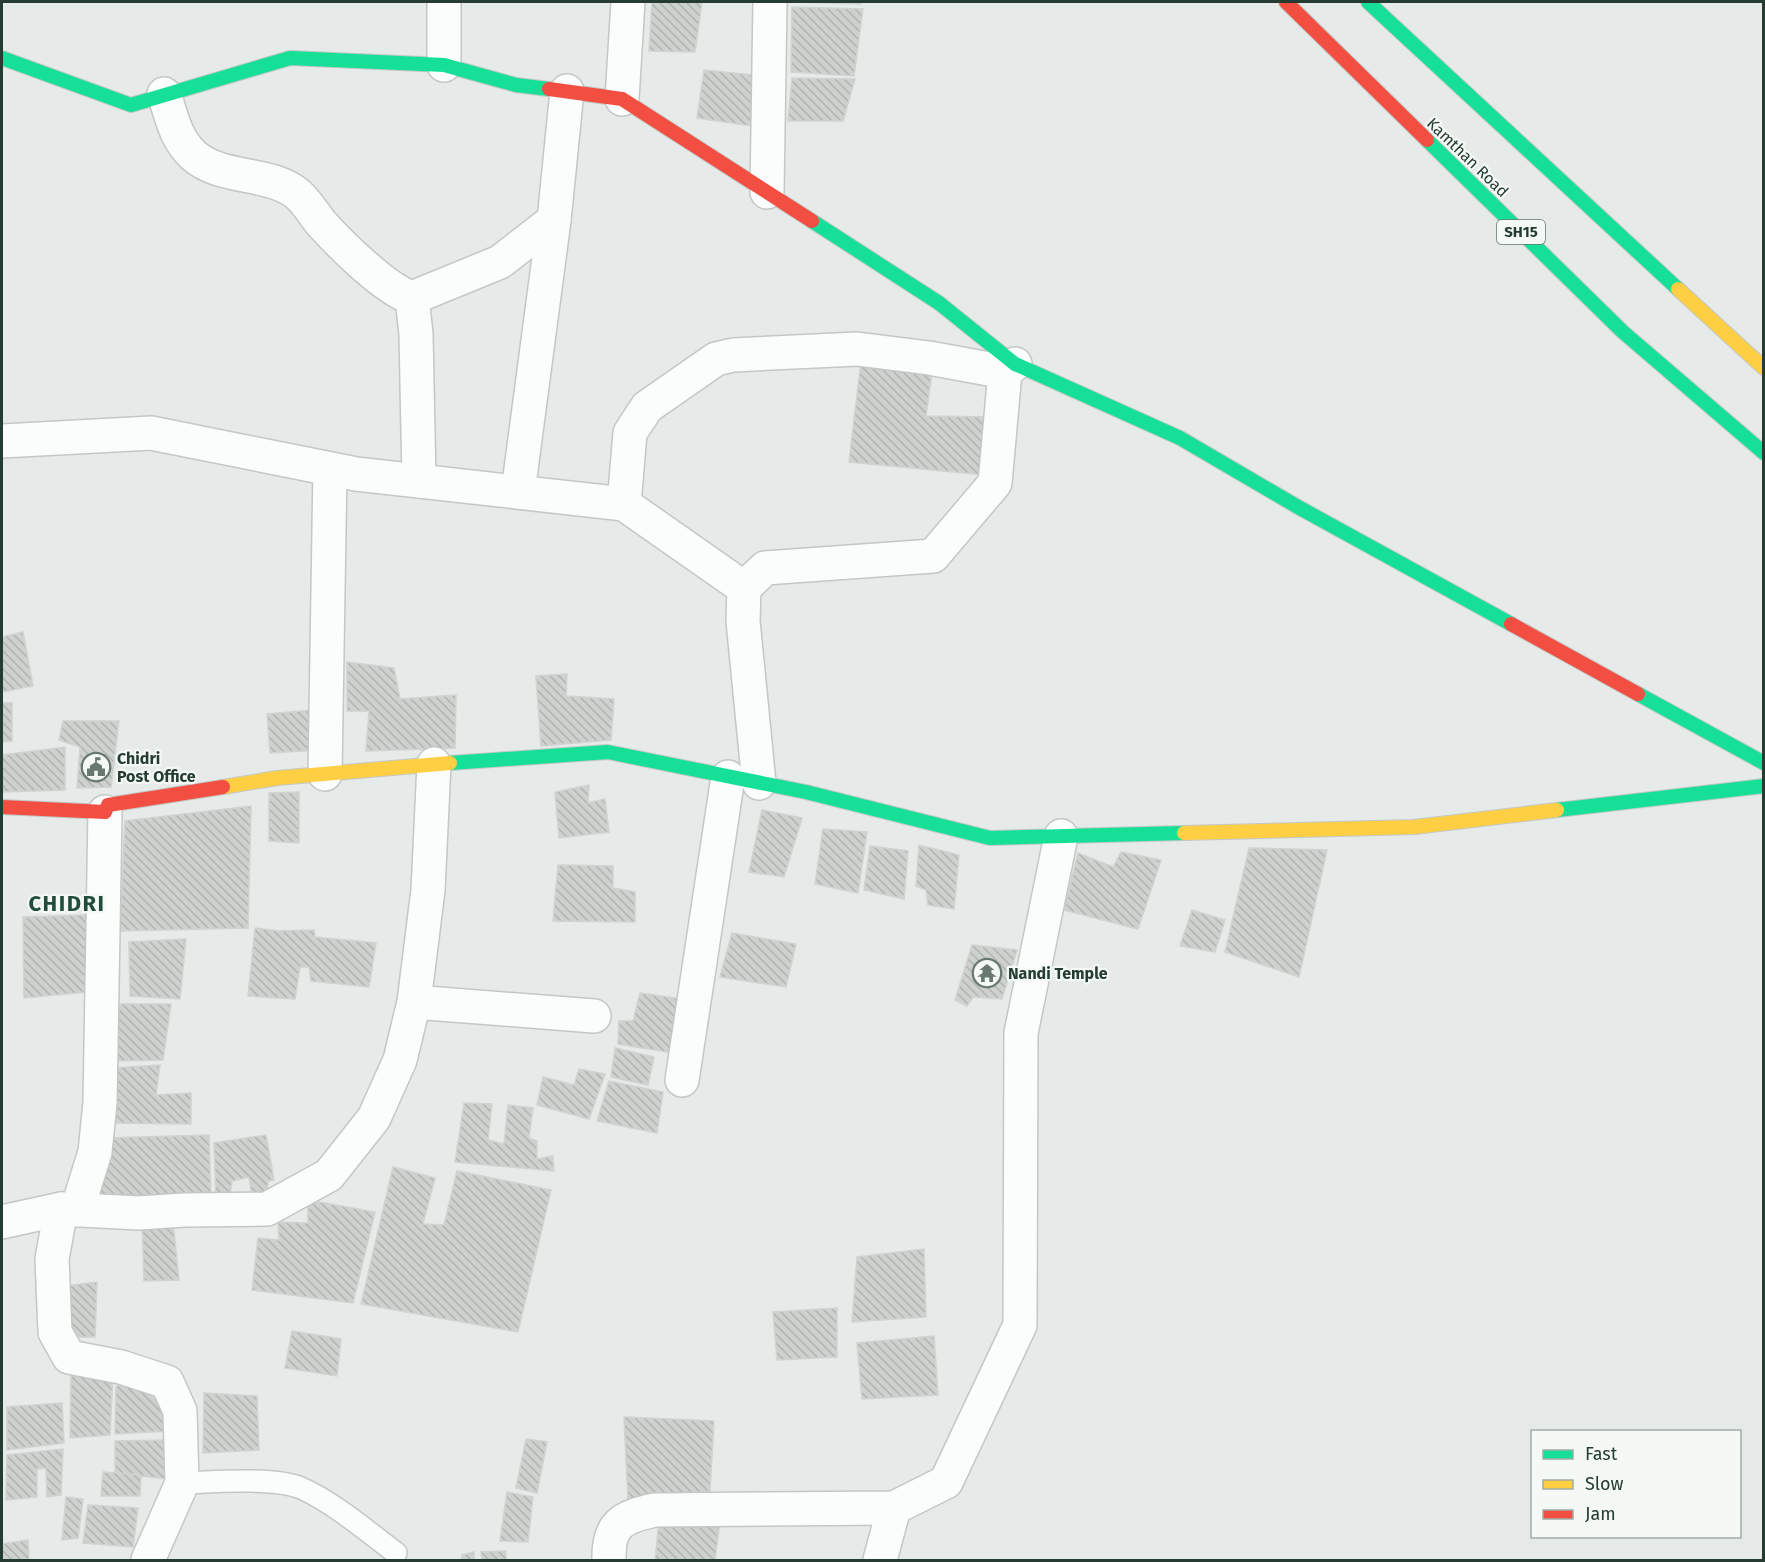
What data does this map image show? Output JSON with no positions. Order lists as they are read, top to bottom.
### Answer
{
  "streets": {
    "street": ["Kamthan Road", "SH15"]
  },
  "districts": ["CHIDRI"],
  "places": {
    "public building": ["Chidri Post Office"],
    "temple": ["Nandi Temple"]
  },
  "legend": ["Fast", "Slow", "Jam"]
}
